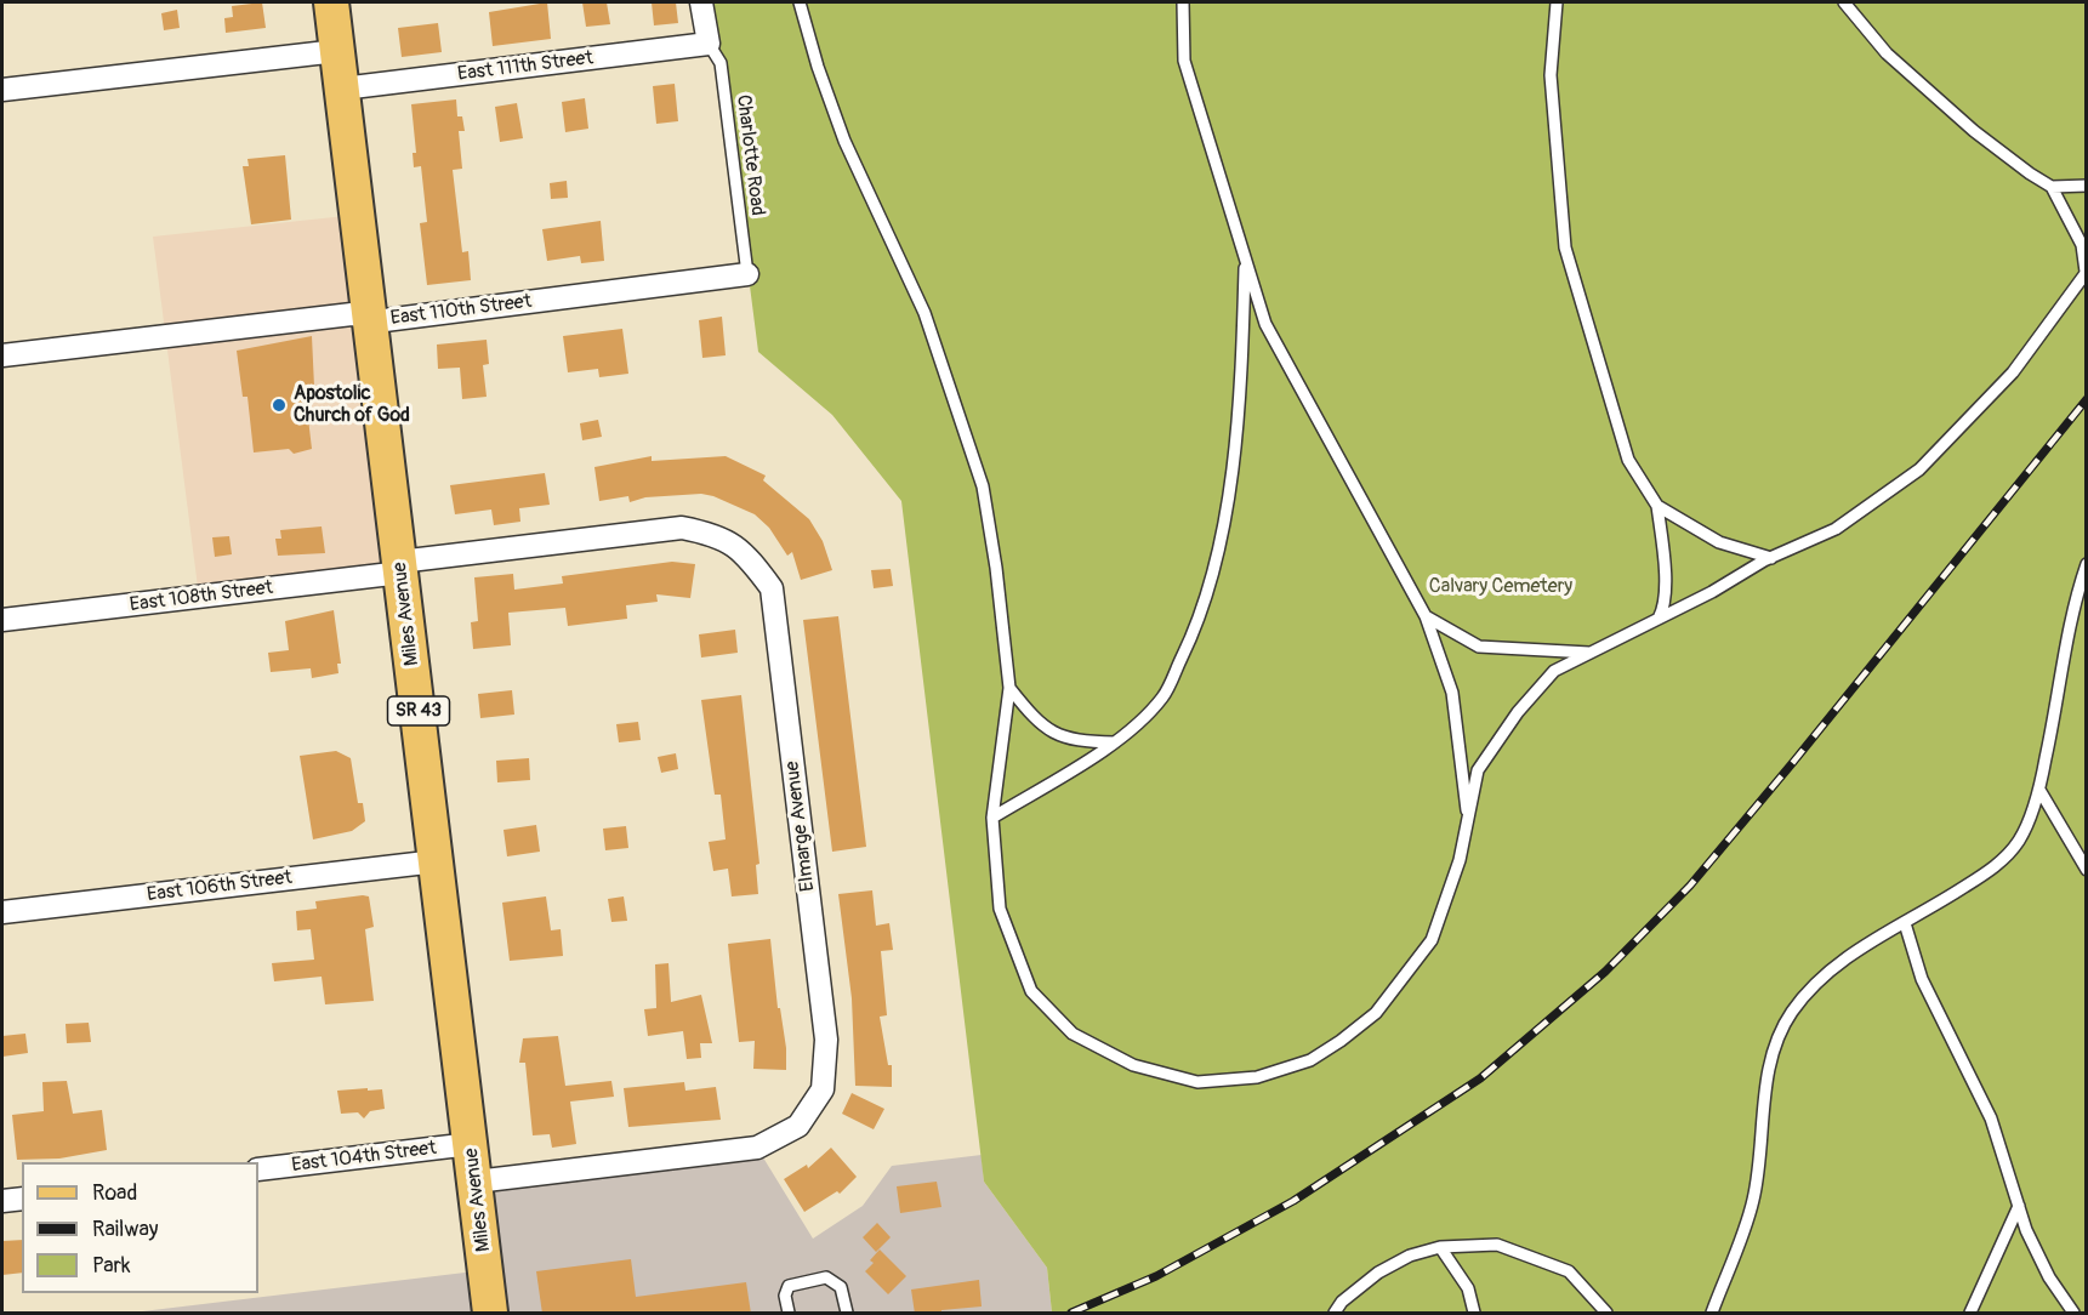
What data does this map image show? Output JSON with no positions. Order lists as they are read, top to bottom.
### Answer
{
  "streets": {
    "main road": ["Miles Avenue", "SR 43"],
    "street": [
      "East 111th Street",
      "East 110th Street",
      "East 108th Street",
      "Elmarge Avenue",
      "East 106th Street",
      "East 104th Street"
    ],
    "lane": ["Charlotte Road"]
  },
  "crossings": [
    ["East 111th Street", "Charlotte Road"],
    ["East 111th Street", "Miles Avenue"],
    ["Charlotte Road", "East 110th Street"],
    ["East 110th Street", "Miles Avenue"],
    ["East 108th Street", "Miles Avenue"],
    ["East 108th Street", "Elmarge Avenue"],
    ["Miles Avenue", "Elmarge Avenue"],
    ["Miles Avenue", "East 106th Street"],
    ["Miles Avenue", "East 104th Street"]
  ],
  "parks": ["Calvary Cemetery"],
  "places": ["Apostolic Church of God"],
  "legend": ["Road", "Railway", "Park"]
}
